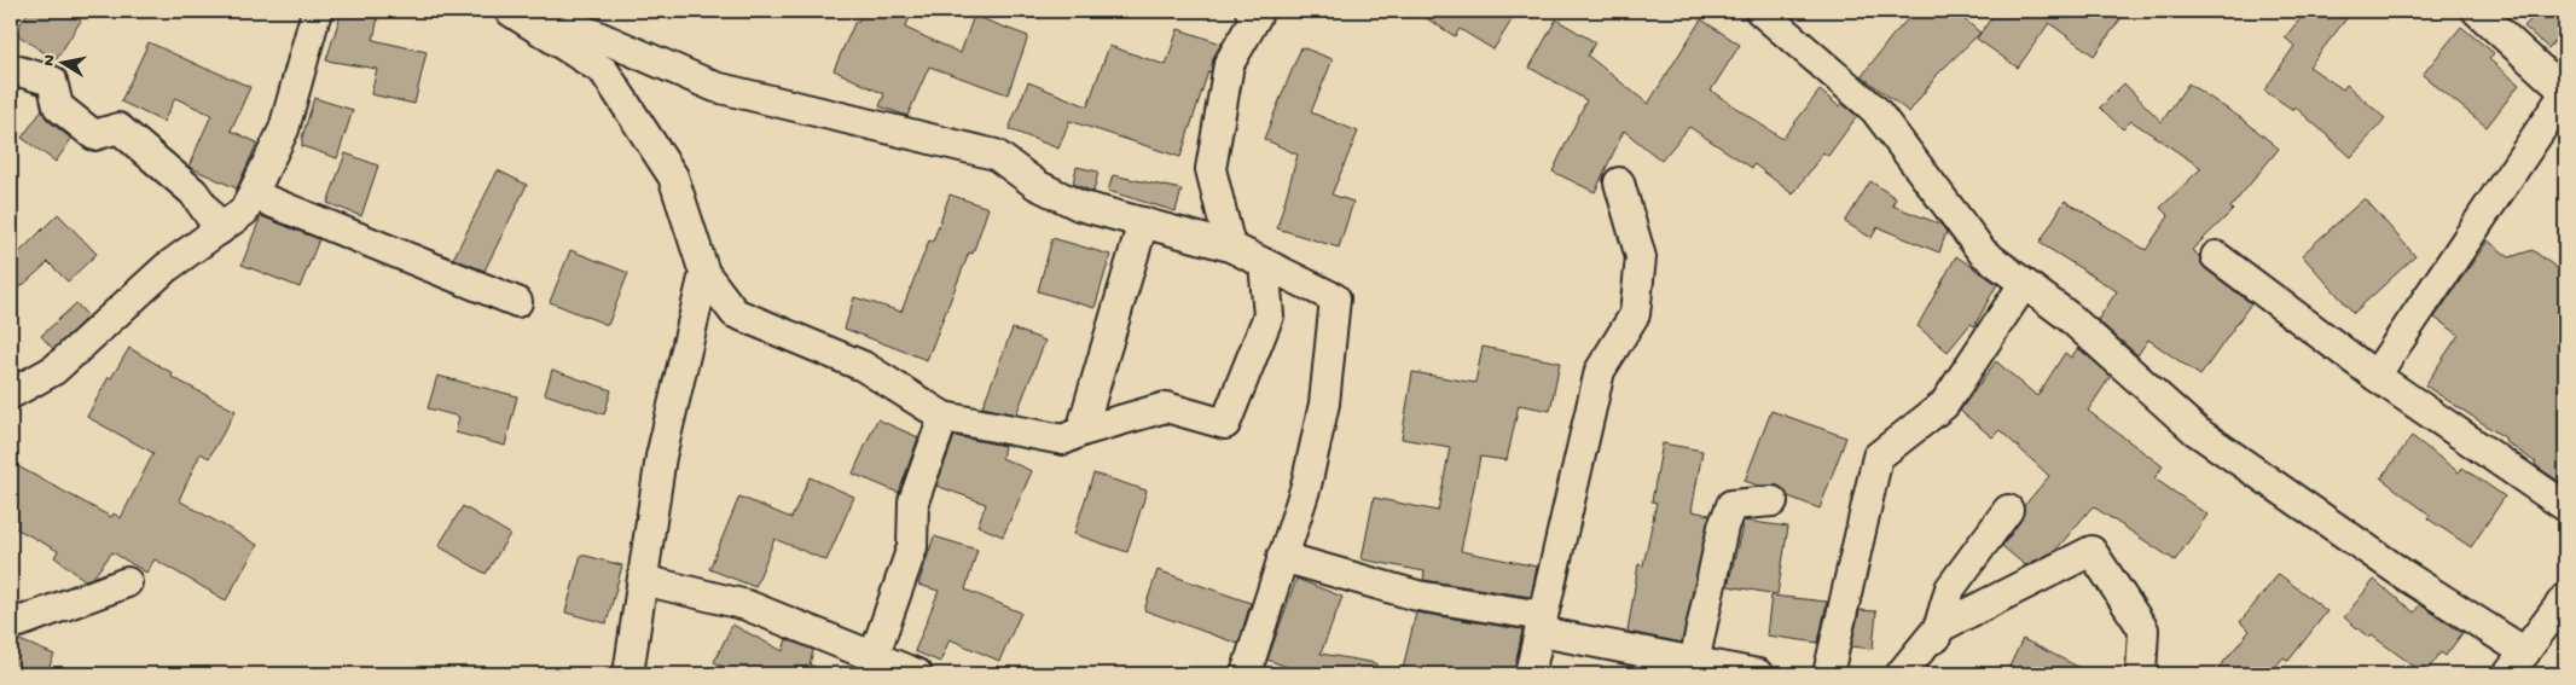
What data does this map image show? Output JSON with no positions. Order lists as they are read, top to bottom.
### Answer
{
  "north": "left"
}
